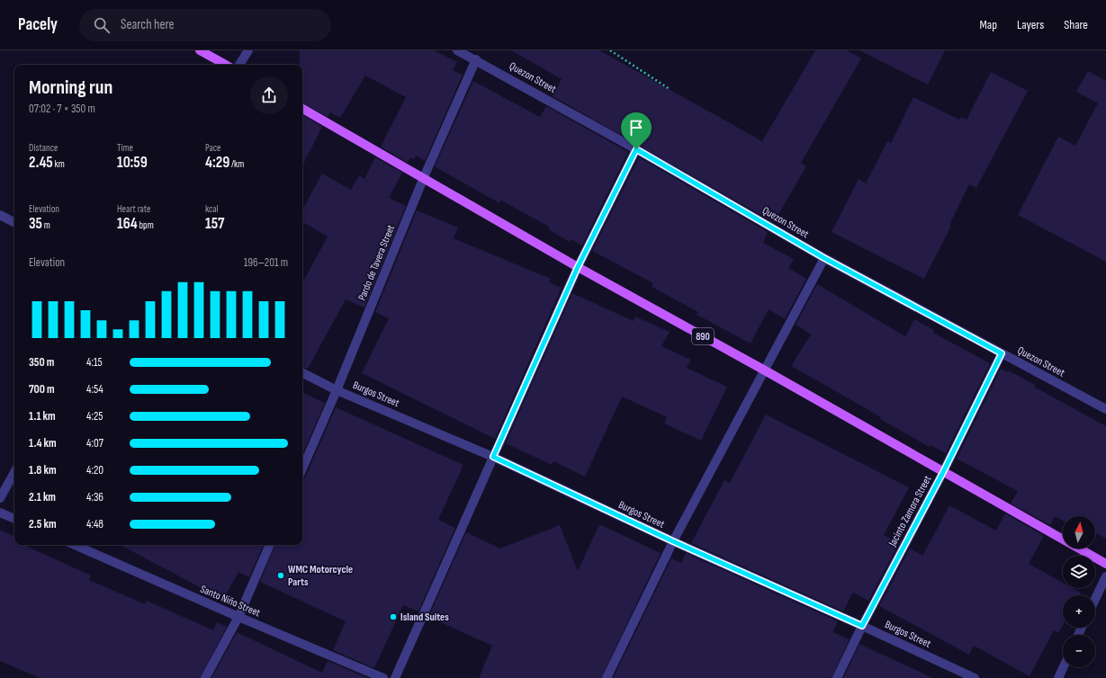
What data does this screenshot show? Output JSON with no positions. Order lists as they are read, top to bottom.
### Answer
{
  "streets": {
    "main road": ["890"],
    "street": [
      "Quezon Street",
      "Pardo de Tavera Street",
      "Burgos Street",
      "Jacinto Zamora Street",
      "Santo Niño Street"
    ]
  },
  "crossings": [
    ["Quezon Street", "Pardo de Tavera Street"],
    ["Quezon Street", "Jacinto Zamora Street"],
    ["Pardo de Tavera Street", "890"],
    ["Pardo de Tavera Street", "Burgos Street"],
    ["890", "Jacinto Zamora Street"],
    ["Burgos Street", "Jacinto Zamora Street"]
  ],
  "places": ["WMC Motorcycle Parts", "Island Suites"],
  "north": "top",
  "page": {
    "header": "Pacely",
    "search": "Search here",
    "nav": ["Map", "Layers", "Share"],
    "heading": ["Morning run", "07:02 · 7 × 350 m"],
    "stats": [
      ["Distance", "2.45 km"],
      ["Time", "10:59"],
      ["Pace", "4:29 /km"],
      ["Elevation", "35 m"],
      ["Heart rate", "164 bpm"],
      ["kcal", "157"]
    ],
    "chart": ["Elevation", "196–201 m"],
    "list": [
      {
        "name": "350 m",
        "note": "4:15"
      },
      {
        "name": "700 m",
        "note": "4:54"
      },
      {
        "name": "1.1 km",
        "note": "4:25"
      },
      {
        "name": "1.4 km",
        "note": "4:07"
      },
      {
        "name": "1.8 km",
        "note": "4:20"
      },
      {
        "name": "2.1 km",
        "note": "4:36"
      },
      {
        "name": "2.5 km",
        "note": "4:48"
      }
    ],
    "map_buttons": ["+", "−"]
  }
}
